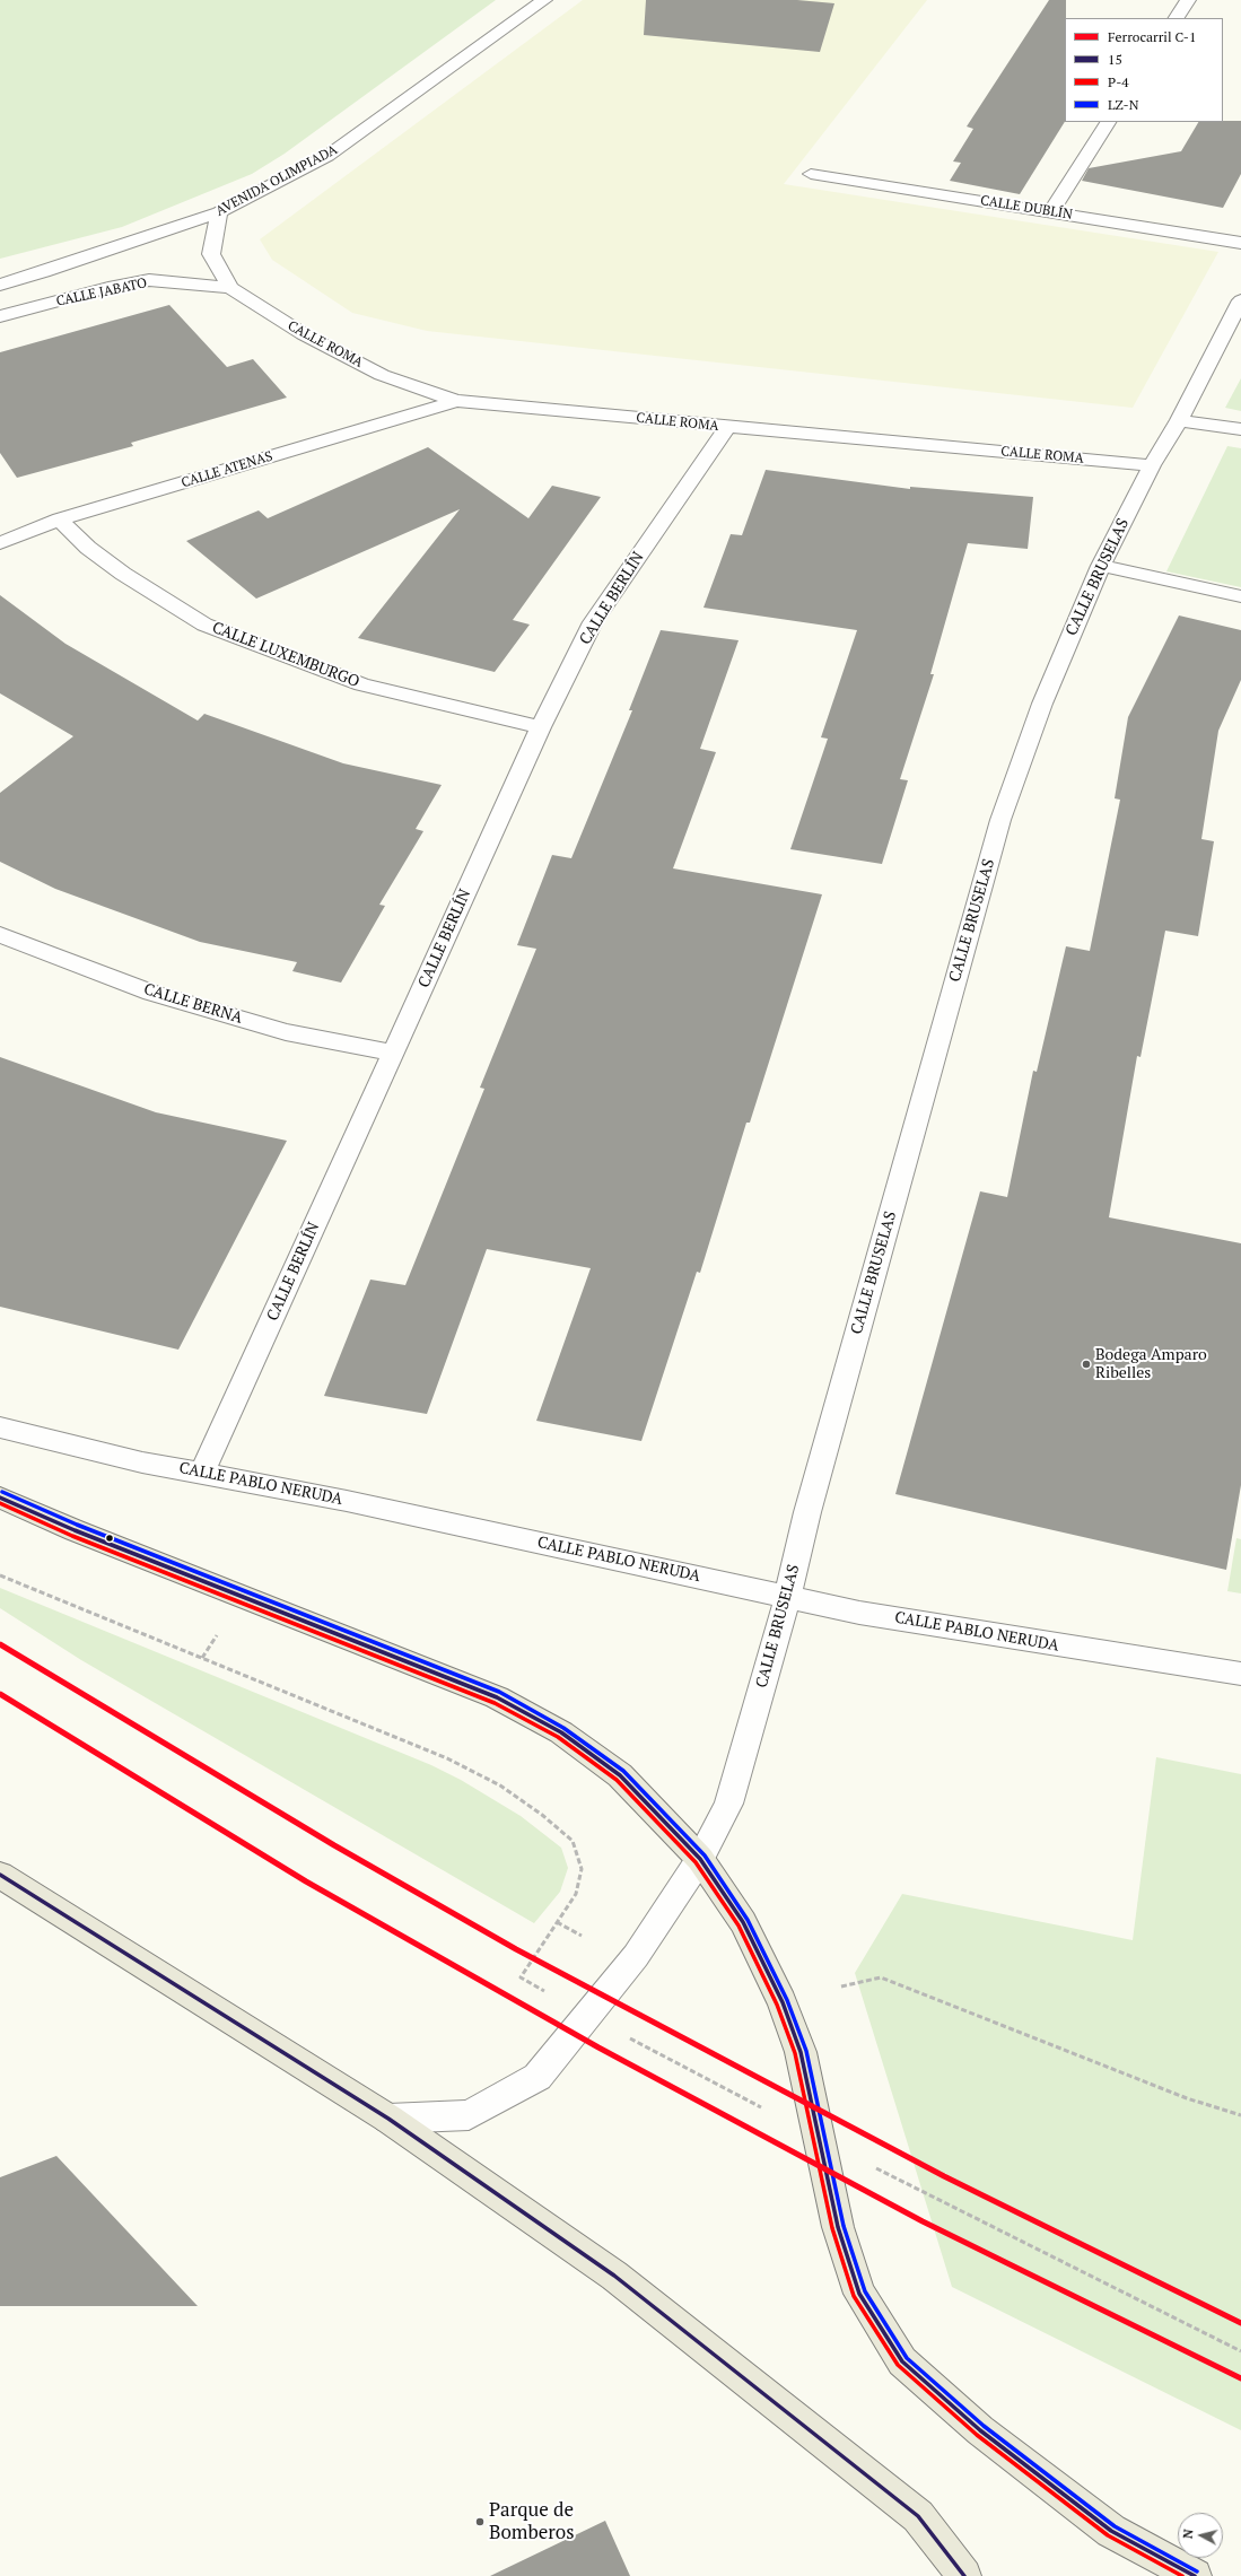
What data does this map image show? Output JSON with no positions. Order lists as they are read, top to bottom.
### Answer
{
  "streets": {
    "street": [
      "AVENIDA OLIMPIADA",
      "CALLE DUBLÍN",
      "CALLE JABATO",
      "CALLE ROMA",
      "CALLE ATENAS",
      "CALLE BRUSELAS",
      "CALLE BERLÍN",
      "CALLE LUXEMBURGO",
      "CALLE BERNA",
      "CALLE PABLO NERUDA"
    ]
  },
  "crossings": [
    ["CALLE JABATO", "CALLE ROMA"],
    ["CALLE ROMA", "CALLE ATENAS"],
    ["CALLE ROMA", "CALLE BRUSELAS"],
    ["CALLE ROMA", "CALLE BERLÍN"],
    ["CALLE ATENAS", "CALLE LUXEMBURGO"],
    ["CALLE BRUSELAS", "CALLE PABLO NERUDA"],
    ["CALLE BERLÍN", "CALLE LUXEMBURGO"],
    ["CALLE BERLÍN", "CALLE BERNA"],
    ["CALLE BERLÍN", "CALLE PABLO NERUDA"]
  ],
  "places": ["Bodega Amparo Ribelles", "Parque de Bomberos"],
  "lines": [
    "transit line LZ-N",
    "transit line 15",
    "transit line P-4",
    "rail line C-1"
  ],
  "legend": [
    "Ferrocarril C-1",
    "15",
    "P-4",
    "LZ-N"
  ],
  "north": "left"
}
